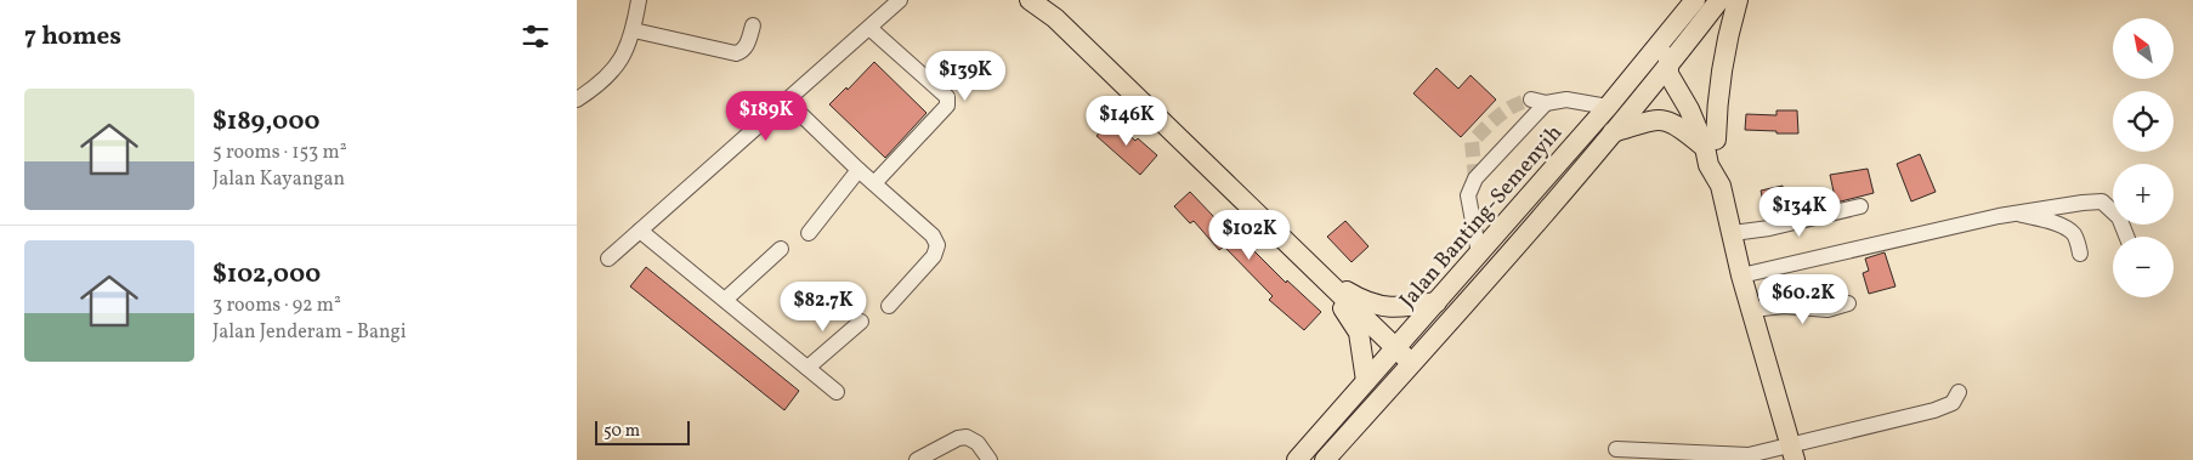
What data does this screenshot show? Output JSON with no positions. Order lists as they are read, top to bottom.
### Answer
{
  "streets": {
    "main road": ["Jalan Banting-Semenyih"]
  },
  "scale_bar": "50 m",
  "north": "top left",
  "page": {
    "heading": "7 homes",
    "map_buttons": ["+", "−"],
    "price": [
      "$139K",
      "$189K",
      "$146K",
      "$134K",
      "$102K",
      "$60.2K",
      "$82.7K"
    ],
    "list": [
      {
        "name": "$189,000",
        "note": "5 rooms · 153 m² · Jalan Kayangan"
      },
      {
        "name": "$102,000",
        "note": "3 rooms · 92 m² · Jalan Jenderam - Bangi"
      }
    ],
    "scale": "50 m"
  }
}
